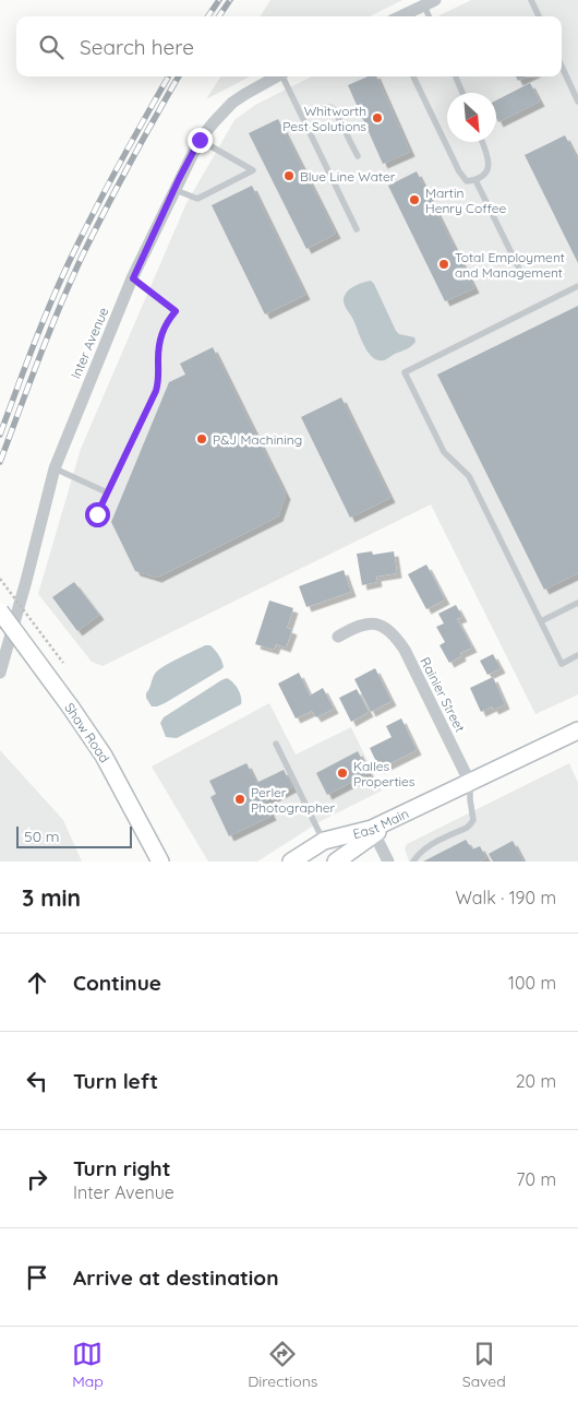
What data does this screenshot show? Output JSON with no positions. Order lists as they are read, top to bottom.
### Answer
{
  "streets": {
    "main road": ["Shaw Road", "East Main"],
    "street": ["Inter Avenue", "Rainier Street"]
  },
  "crossings": [
    ["Rainier Street", "East Main"]
  ],
  "places": [
    "Whitworth Pest Solutions",
    "Blue Line Water",
    "Martin Henry Coffee",
    "Total Employment and Management",
    "P&J Machining",
    "Kalles Properties",
    "Perler Photographer"
  ],
  "scale_bar": "50 m",
  "north": "bottom right",
  "page": {
    "search": "Search here",
    "scale": "50 m",
    "heading": ["3 min", "Walk · 190 m"],
    "list": [
      ["Continue", "100 m"],
      ["Turn left", "20 m"],
      ["Turn right", "Inter Avenue", "70 m"],
      "Arrive at destination"
    ],
    "nav": ["Map", "Directions", "Saved"]
  }
}
